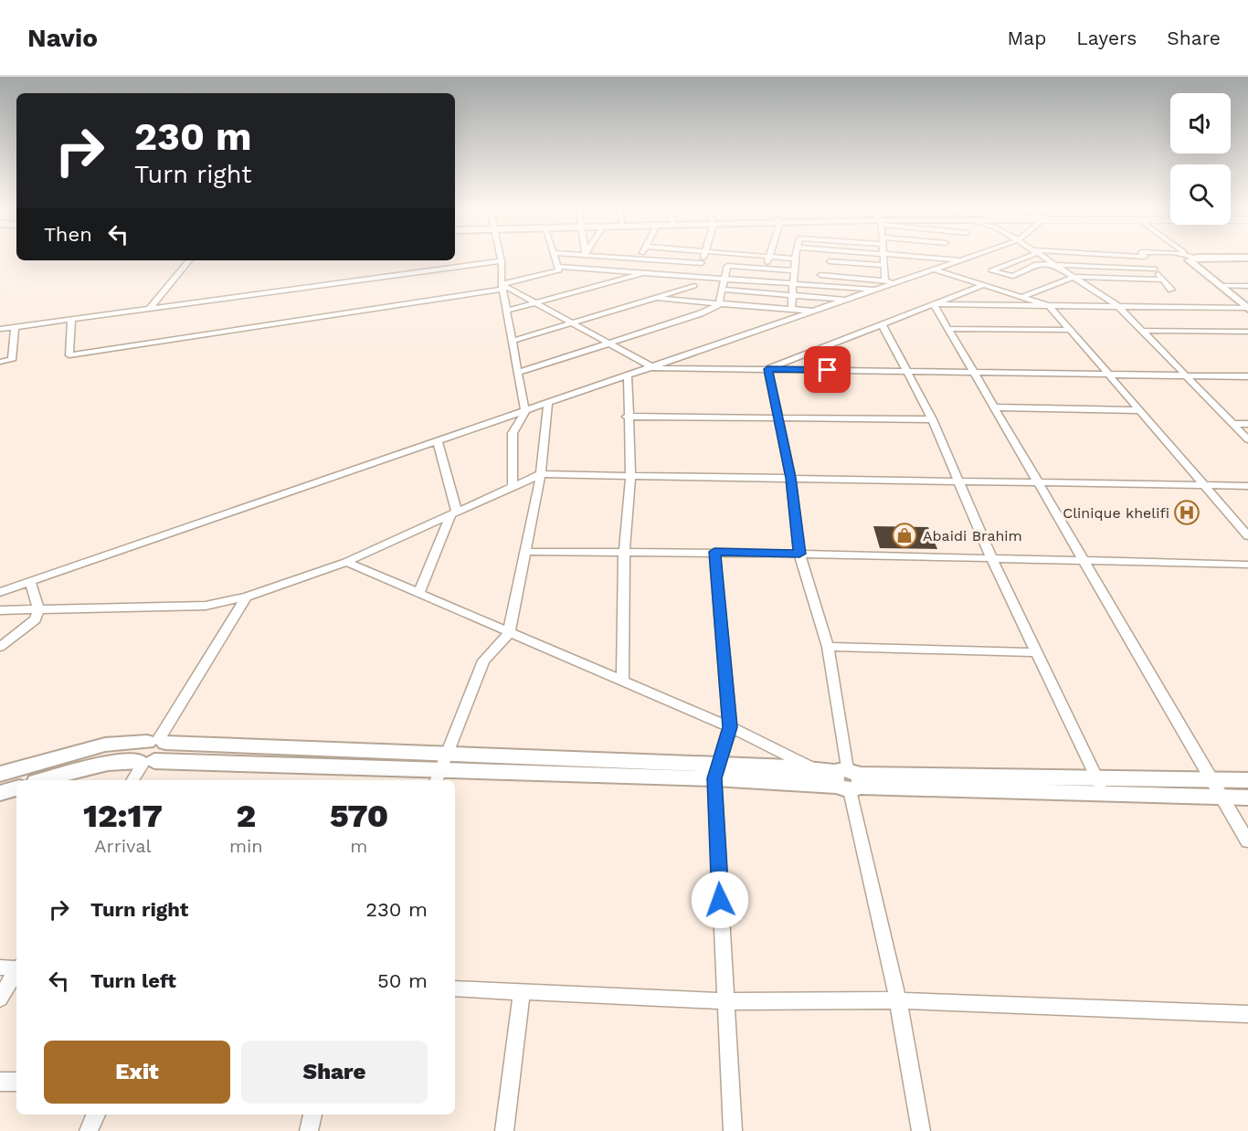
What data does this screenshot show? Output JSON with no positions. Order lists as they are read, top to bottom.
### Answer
{
  "places": {
    "hospital": ["Clinique khelifi"],
    "shop": ["Abaidi Brahim"]
  },
  "page": {
    "header": "Navio",
    "nav": ["Map", "Layers", "Share"],
    "turn": ["230 m", "Turn right"],
    "then": "Then",
    "eta": [
      "12:17",
      "Arrival",
      "2",
      "min",
      "570",
      "m"
    ],
    "list": [
      {
        "name": "Turn right",
        "value": "230 m"
      },
      {
        "name": "Turn left",
        "value": "50 m"
      }
    ],
    "buttons": ["Exit", "Share"]
  }
}
